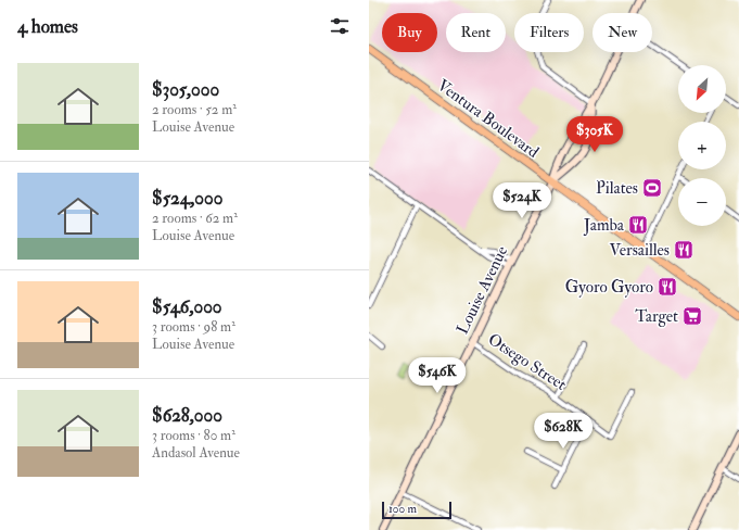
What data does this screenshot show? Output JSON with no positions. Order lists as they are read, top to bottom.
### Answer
{
  "streets": {
    "main road": ["Ventura Boulevard"],
    "street": ["Louise Avenue", "Otsego Street"]
  },
  "crossings": [
    ["Ventura Boulevard", "Louise Avenue"],
    ["Louise Avenue", "Otsego Street"]
  ],
  "places": {
    "sports": ["Pilates"],
    "restaurant": ["Jamba", "Versailles", "Gyoro Gyoro"],
    "supermarket": ["Target"]
  },
  "scale_bar": "100 m",
  "north": "bottom left",
  "page": {
    "heading": "4 homes",
    "chip": [
      "Buy",
      "Rent",
      "Filters",
      "New"
    ],
    "list": [
      {
        "name": "$305,000",
        "note": "2 rooms · 52 m² · Louise Avenue"
      },
      {
        "name": "$524,000",
        "note": "2 rooms · 62 m² · Louise Avenue"
      },
      {
        "name": "$546,000",
        "note": "3 rooms · 98 m² · Louise Avenue"
      },
      {
        "name": "$628,000",
        "note": "3 rooms · 80 m² · Andasol Avenue"
      }
    ],
    "map_buttons": ["+", "−"],
    "price": [
      "$305K",
      "$524K",
      "$546K",
      "$628K"
    ],
    "scale": "100 m"
  }
}
